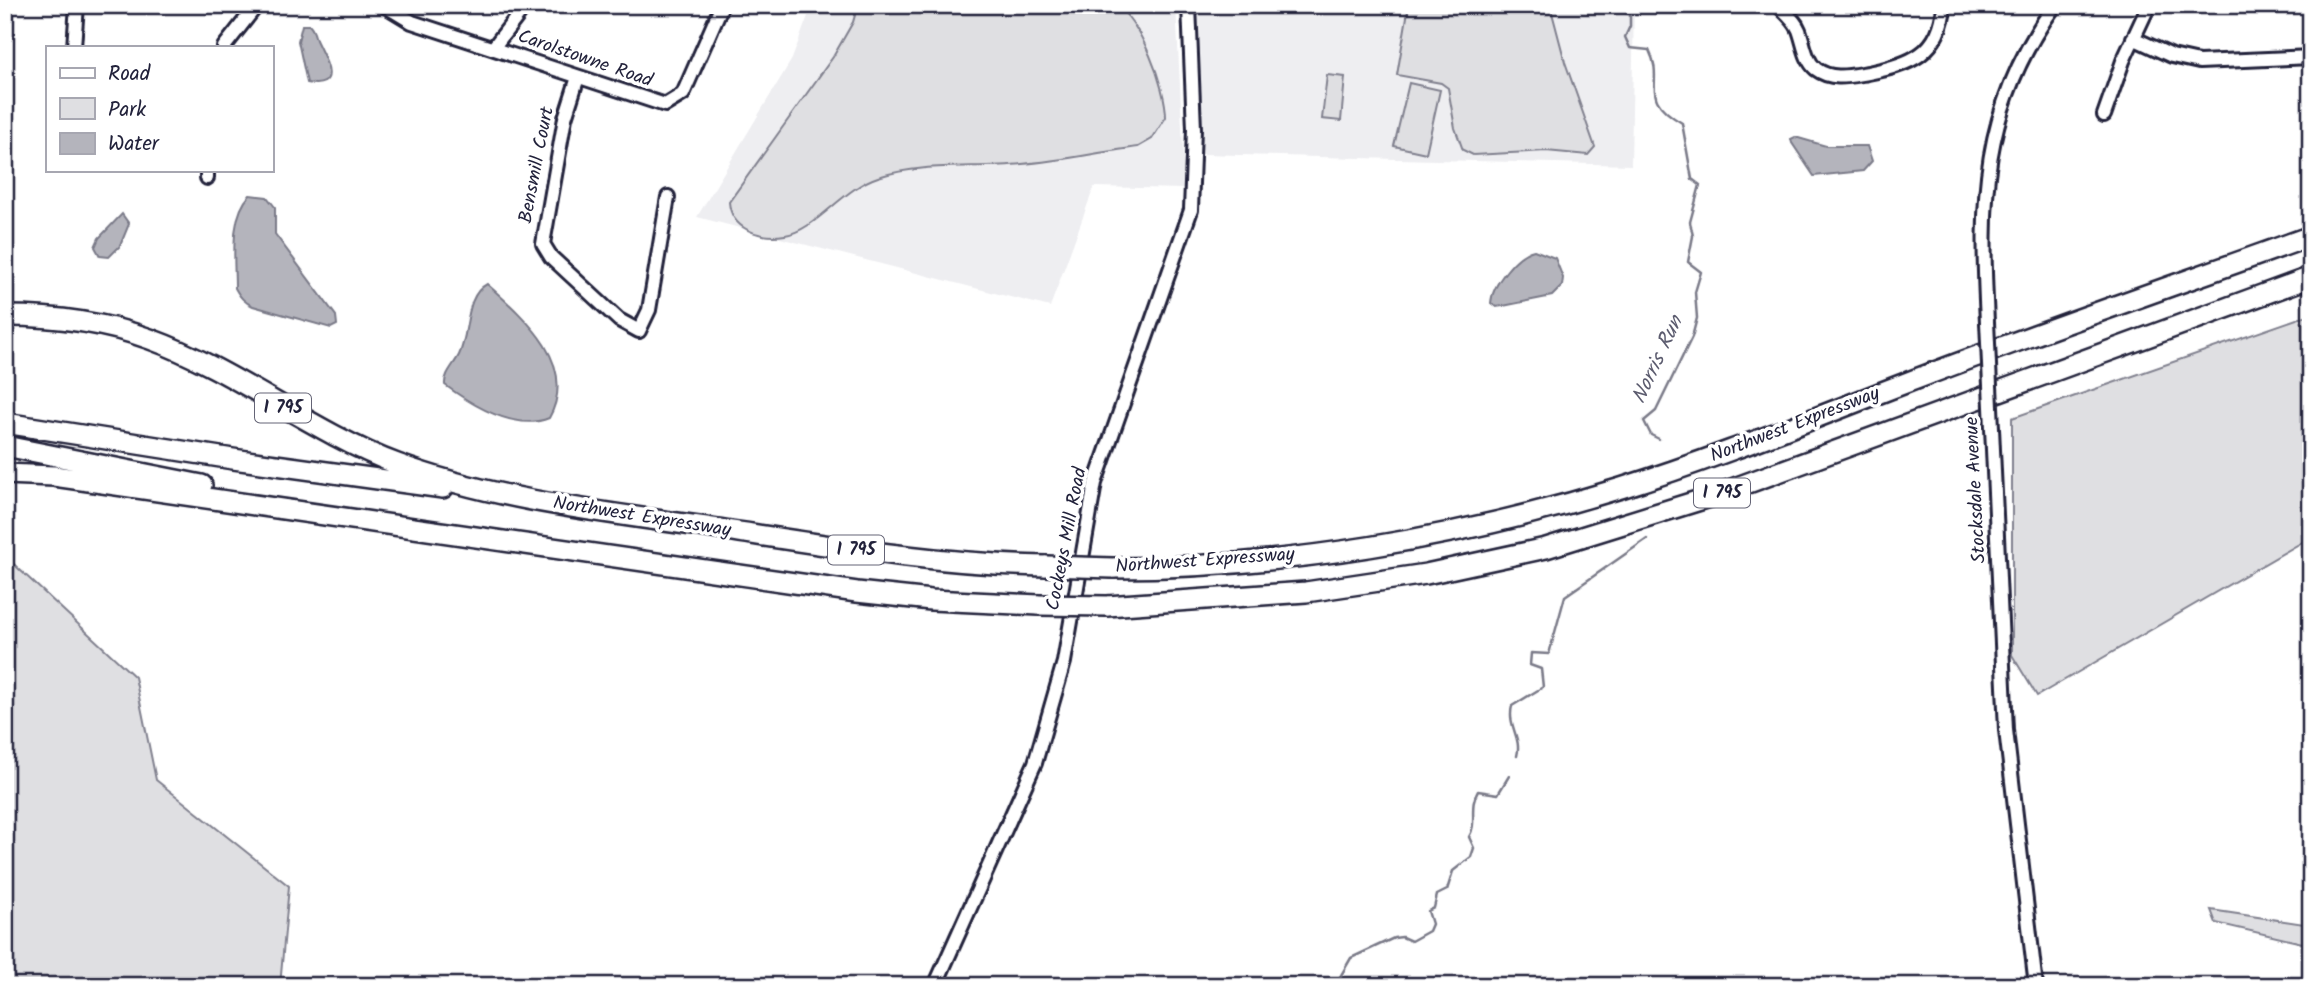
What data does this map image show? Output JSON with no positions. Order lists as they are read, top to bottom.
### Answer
{
  "streets": {
    "highway": ["I 795", "Northwest Expressway"],
    "street": [
      "Carolstowne Road",
      "Bensmill Court",
      "Stocksdale Avenue",
      "Cockeys Mill Road"
    ]
  },
  "crossings": [
    ["Carolstowne Road", "Bensmill Court"]
  ],
  "water": ["Norris Run"],
  "legend": ["Road", "Park", "Water"]
}
